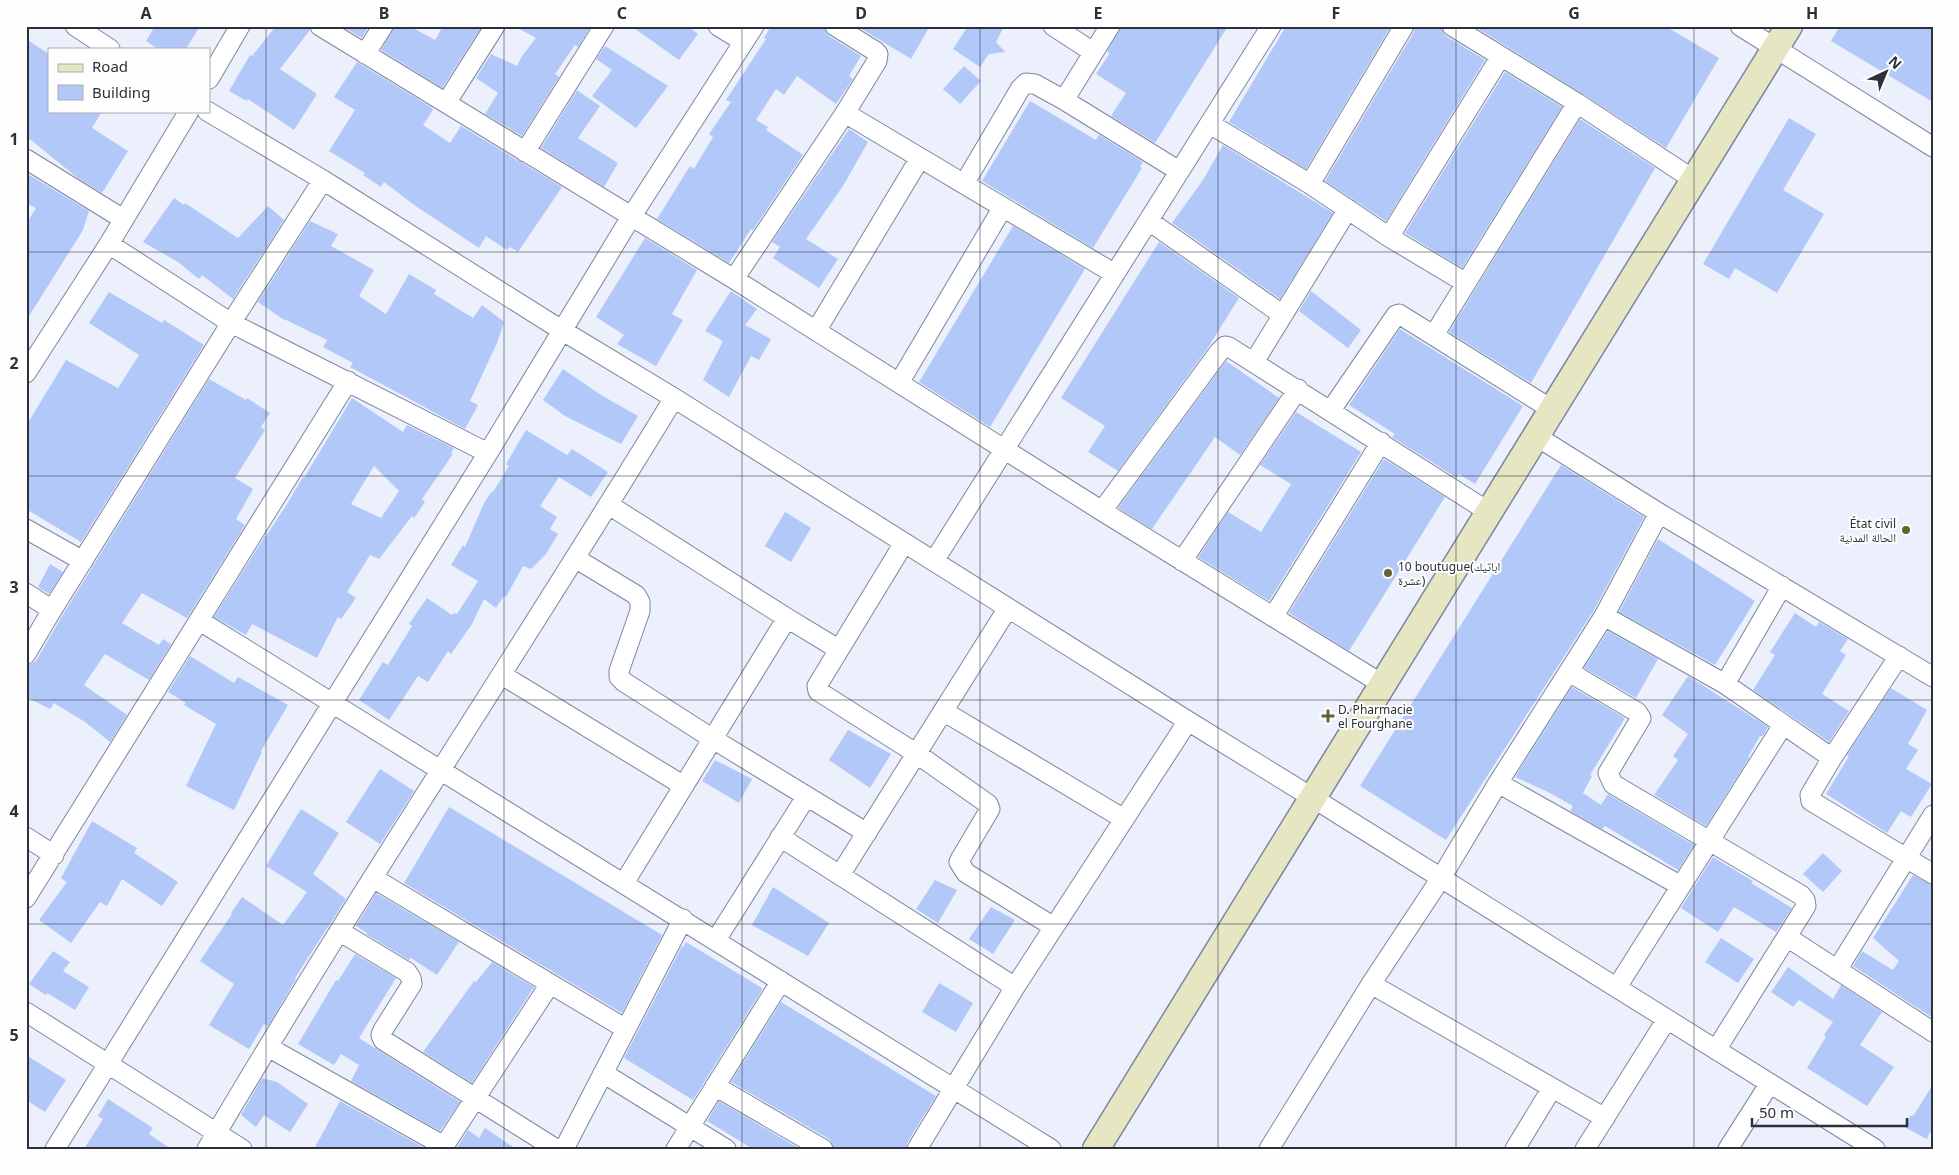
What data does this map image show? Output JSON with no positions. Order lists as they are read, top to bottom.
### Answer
{
  "places": {
    "other": ["État civil الحالة المدنية", "10 boutugue(اباتيك عشرة)"],
    "health": ["D. Pharmacie el Fourghane"]
  },
  "legend": ["Road", "Building"],
  "scale_bar": "50 m",
  "north": "top right",
  "grid": {
    "columns": [
      "A",
      "B",
      "C",
      "D",
      "E",
      "F",
      "G",
      "H"
    ],
    "rows": [
      "1",
      "2",
      "3",
      "4",
      "5"
    ]
  }
}
